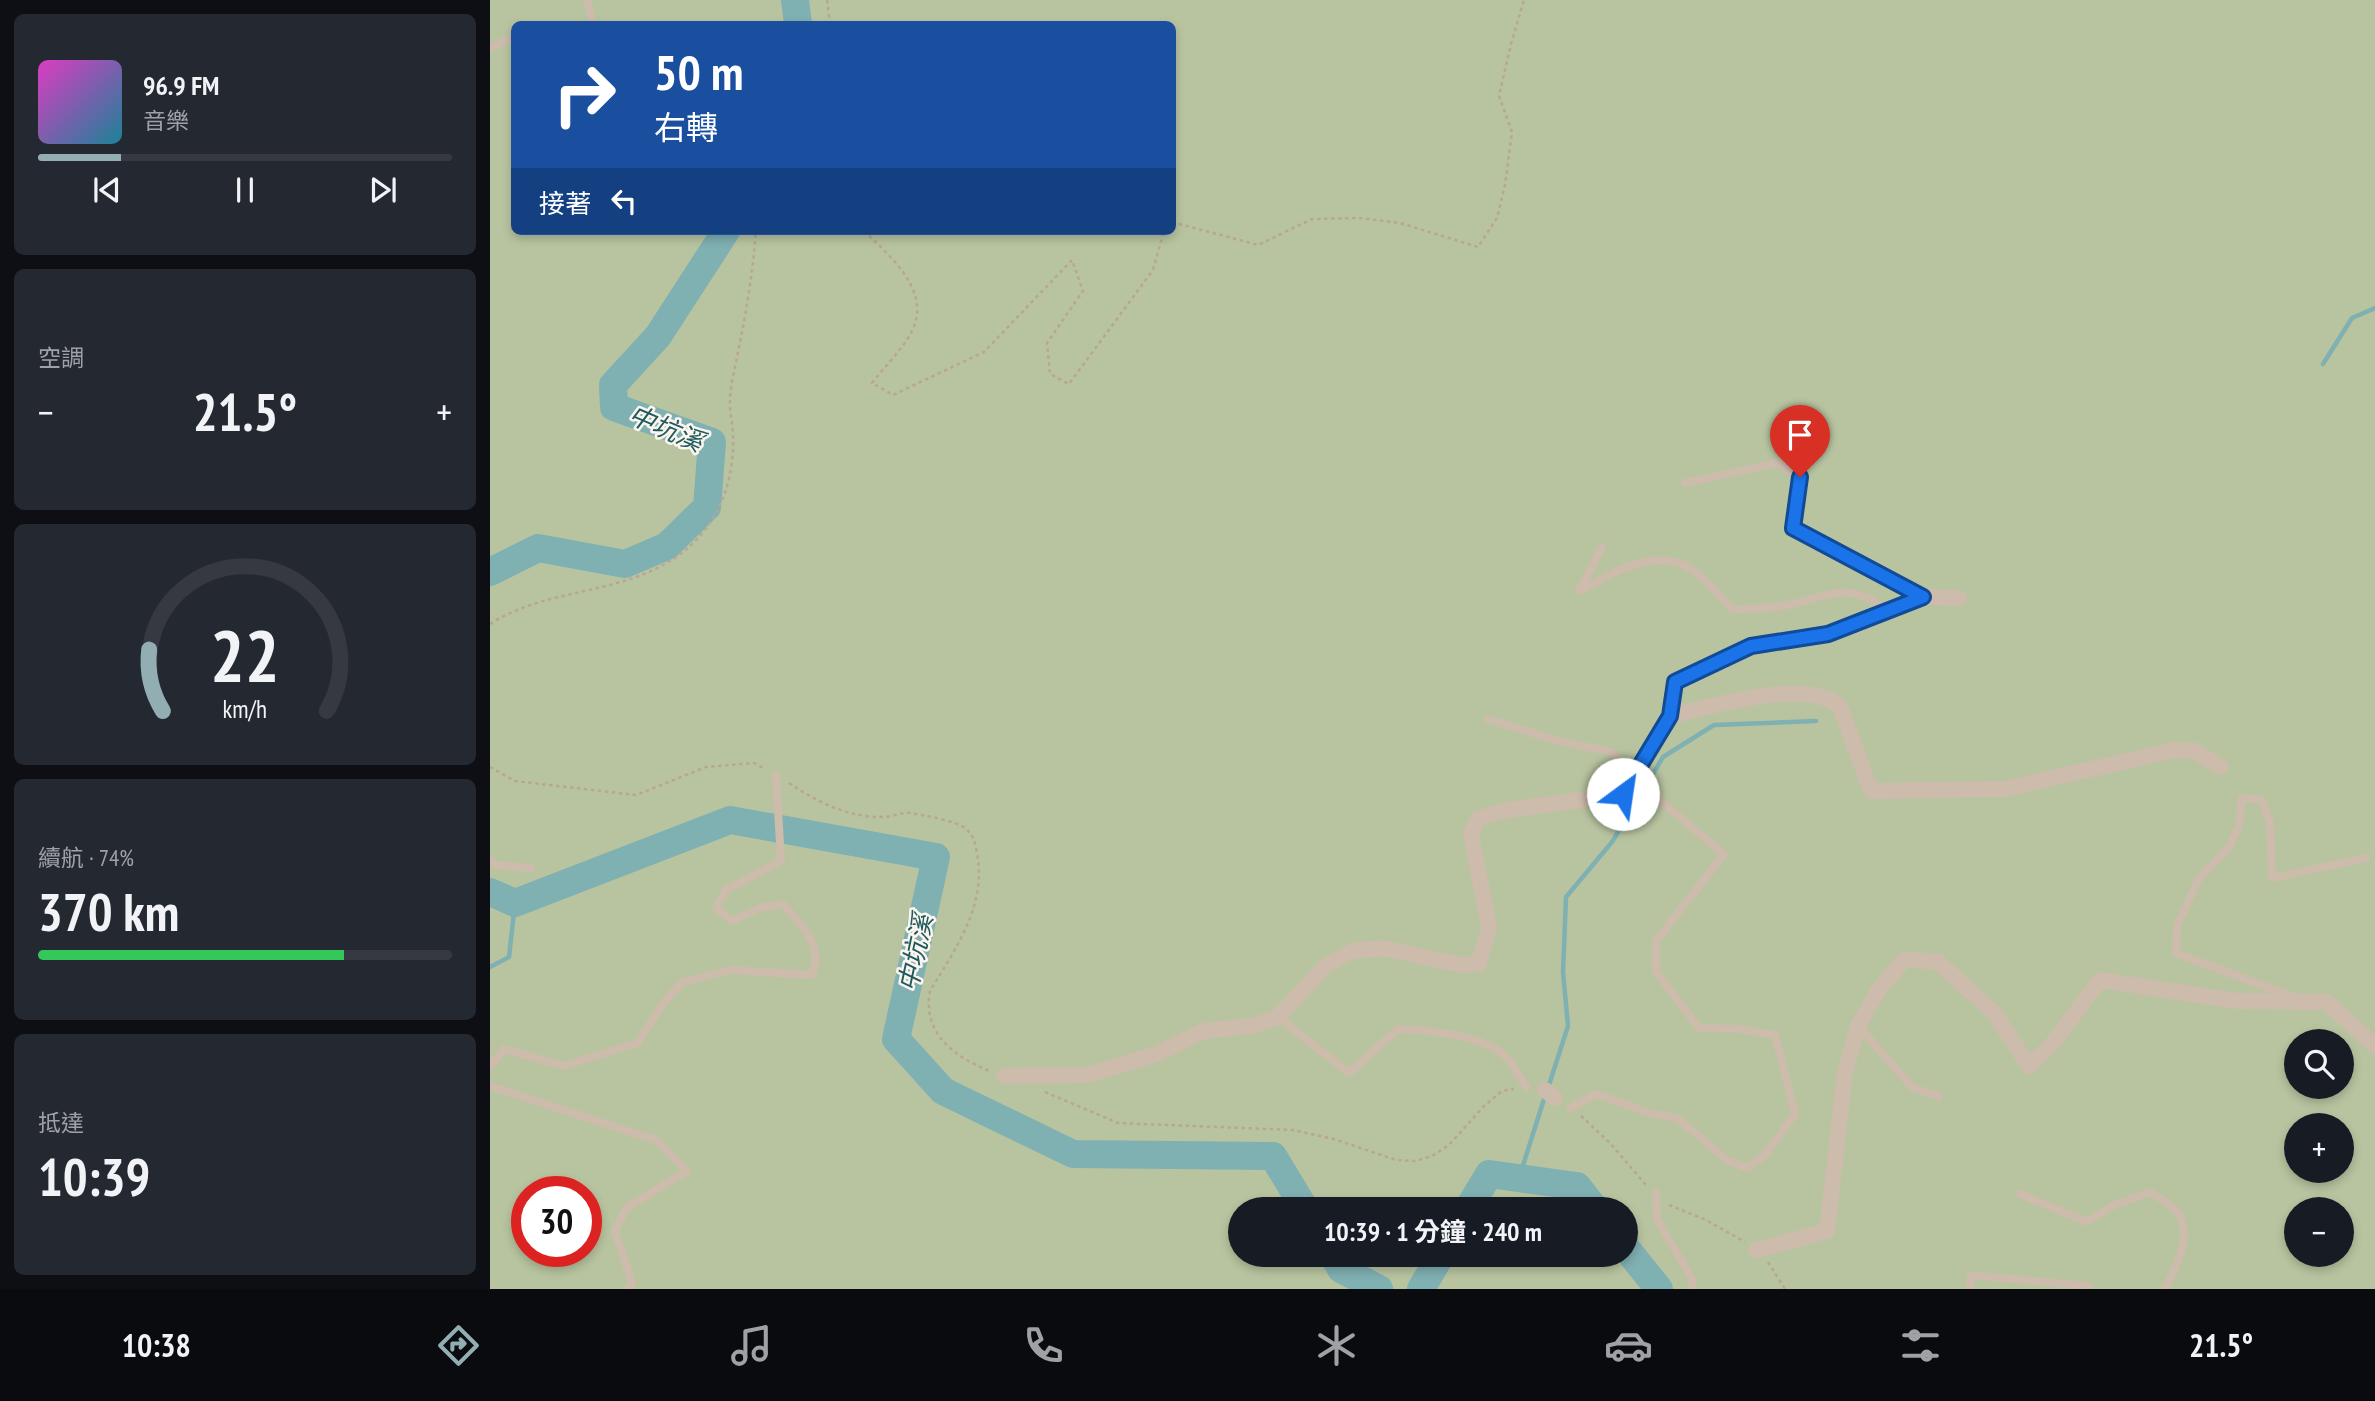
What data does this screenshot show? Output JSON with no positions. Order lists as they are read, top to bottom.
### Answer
{
  "water": ["中坑溪"],
  "page": {
    "turn": ["50 m", "右轉"],
    "song": ["96.9 FM", "音樂"],
    "then": "接著",
    "tile": [
      "空調",
      ["續航 · 74%", "370 km"],
      ["抵達", "10:39"]
    ],
    "heat": ["−", "21.5°", "+"],
    "map_buttons": ["+", "−"],
    "limit": "30",
    "trip": "10:39 · 1 分鐘 · 240 m",
    "tabs": ["10:38", "21.5°"],
    "gauge": ["22", "km/h"]
  }
}
